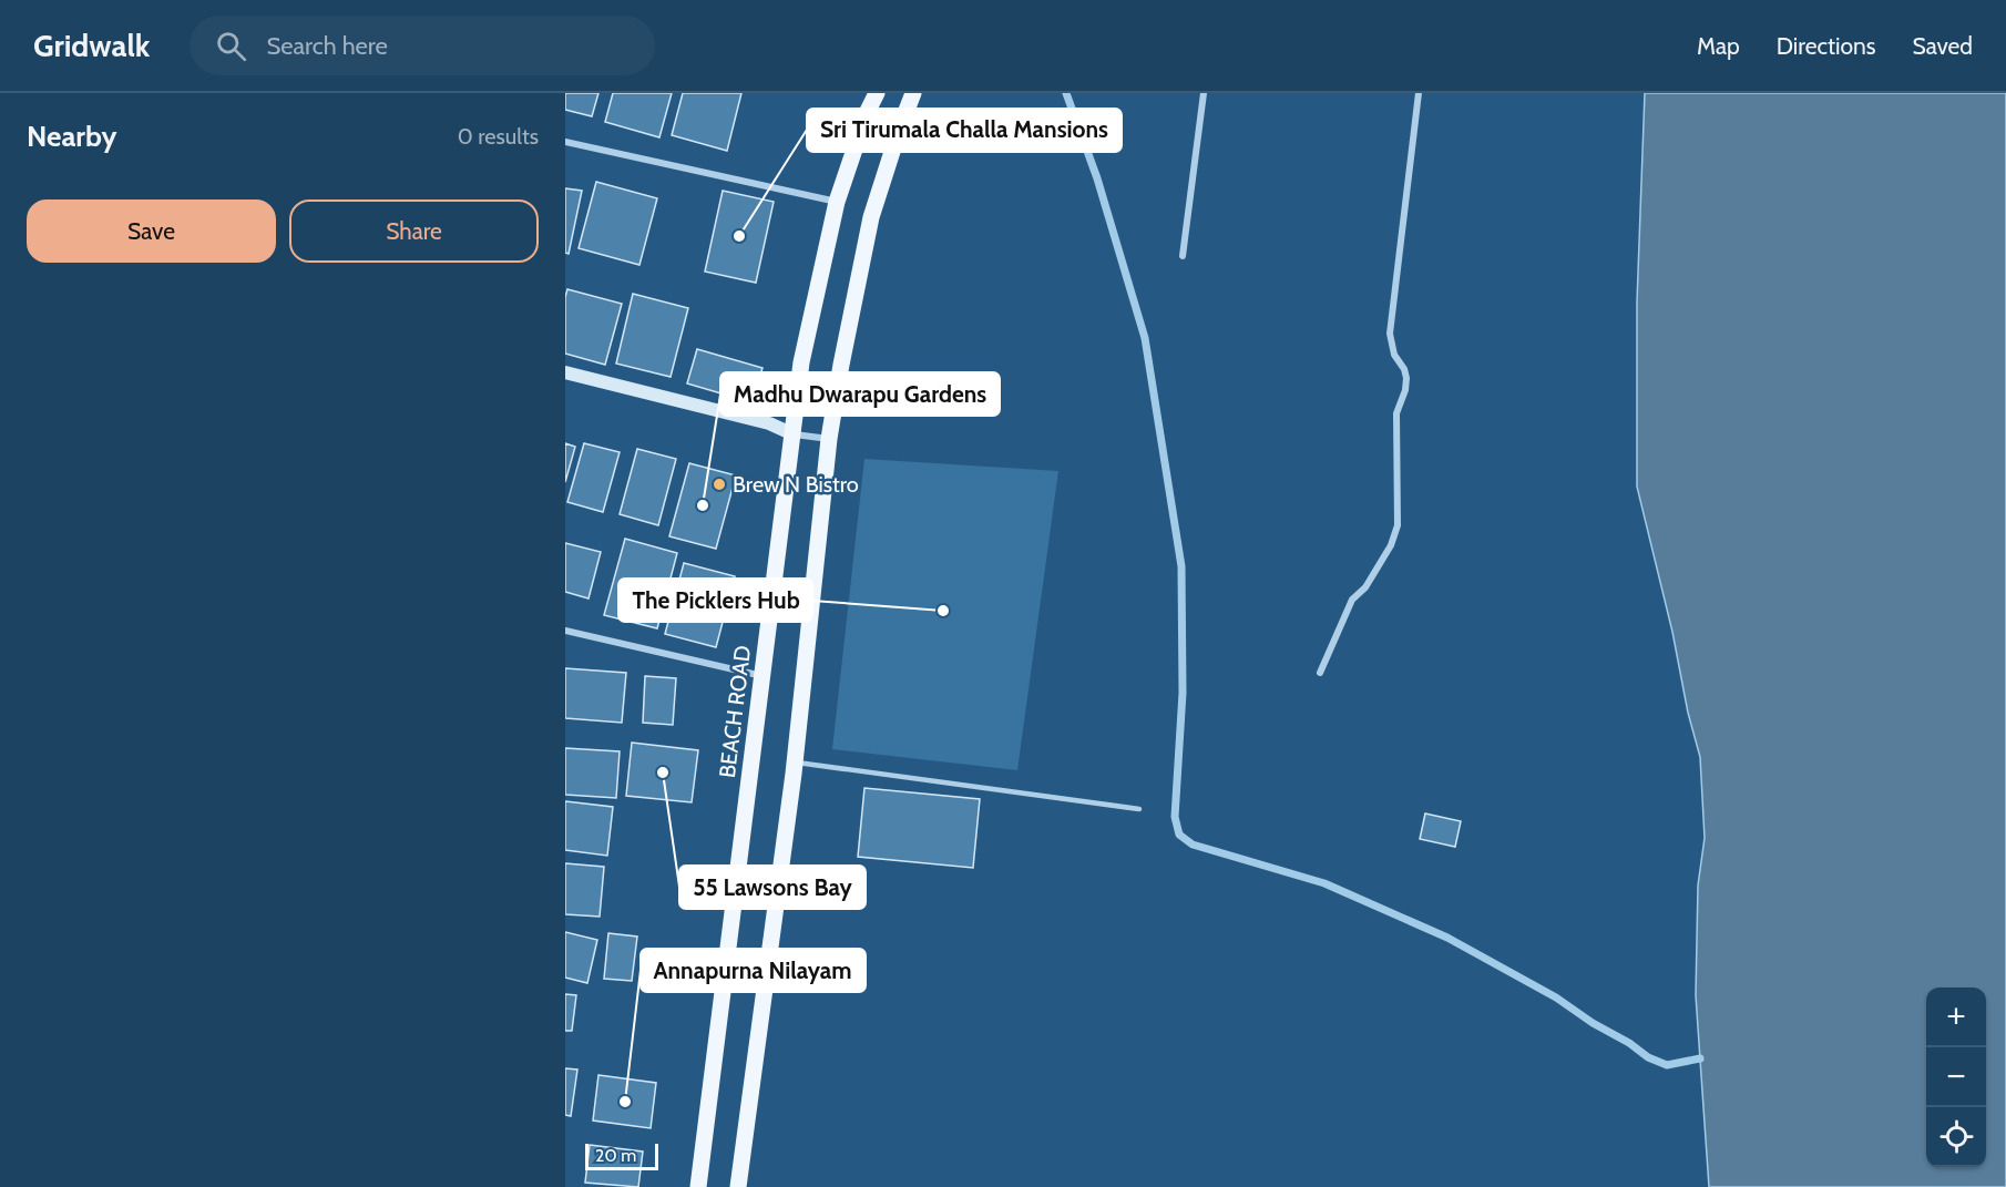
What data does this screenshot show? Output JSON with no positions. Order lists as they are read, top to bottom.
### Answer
{
  "streets": {
    "main road": ["BEACH ROAD"]
  },
  "places": [
    "Sri Tirumala Challa Mansions",
    "Brew N Bistro",
    "Madhu Dwarapu Gardens",
    "The Picklers Hub",
    "55 Lawsons Bay",
    "Annapurna Nilayam"
  ],
  "scale_bar": "20 m",
  "page": {
    "header": "Gridwalk",
    "search": "Search here",
    "nav": ["Map", "Directions", "Saved"],
    "heading": ["Nearby", "0 results"],
    "buttons": ["Save", "Share"],
    "map_buttons": ["+", "−"],
    "scale": "20 m"
  }
}
